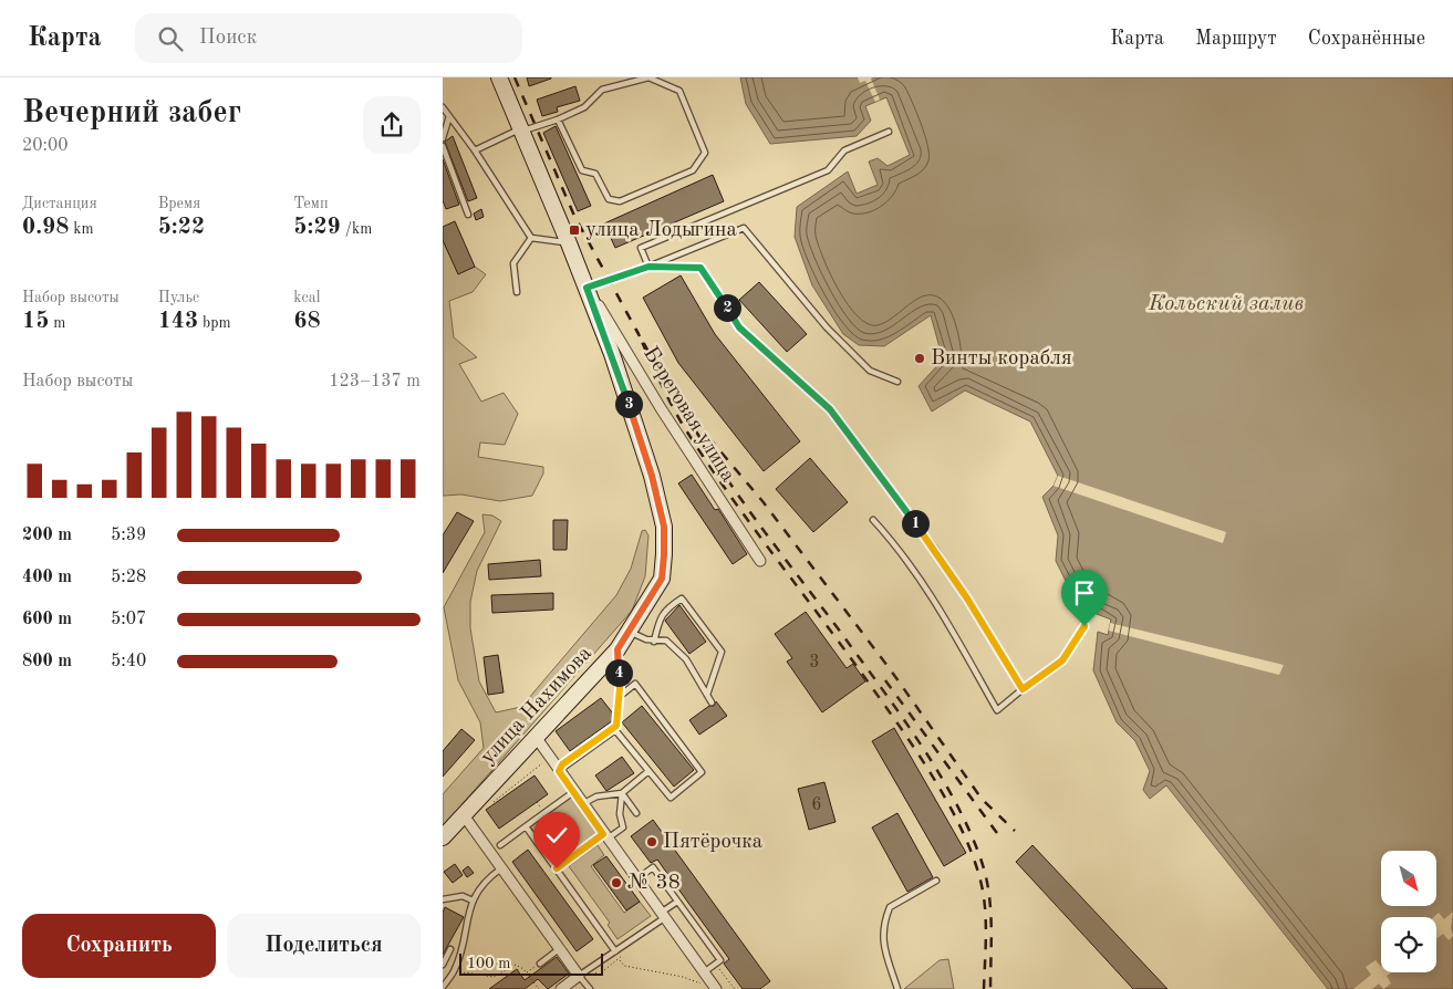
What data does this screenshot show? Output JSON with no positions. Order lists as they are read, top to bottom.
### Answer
{
  "streets": {
    "street": ["Береговая улица", "улица Нахимова"]
  },
  "crossings": [
    ["Береговая улица", "улица Нахимова"]
  ],
  "water": ["Кольский залив"],
  "places": {
    "transit": ["улица Лодыгина"],
    "other": ["Винты корабля", "Пятёрочка", "№ 38"]
  },
  "house_numbers": ["3", "6"],
  "scale_bar": "100 m",
  "north": "bottom right",
  "page": {
    "header": "Карта",
    "search": "Поиск",
    "nav": ["Карта", "Маршрут", "Сохранённые"],
    "heading": ["Вечерний забег", "20:00"],
    "stats": [
      ["Дистанция", "0.98 km"],
      ["Время", "5:22"],
      ["Темп", "5:29 /km"],
      ["Набор высоты", "15 m"],
      ["Пульс", "143 bpm"],
      ["kcal", "68"]
    ],
    "pins": [
      "2",
      "3",
      "1",
      "4"
    ],
    "chart": ["Набор высоты", "123–137 m"],
    "list": [
      {
        "name": "200 m",
        "note": "5:39"
      },
      {
        "name": "400 m",
        "note": "5:28"
      },
      {
        "name": "600 m",
        "note": "5:07"
      },
      {
        "name": "800 m",
        "note": "5:40"
      }
    ],
    "buttons": ["Сохранить", "Поделиться"],
    "scale": "100 m"
  }
}
